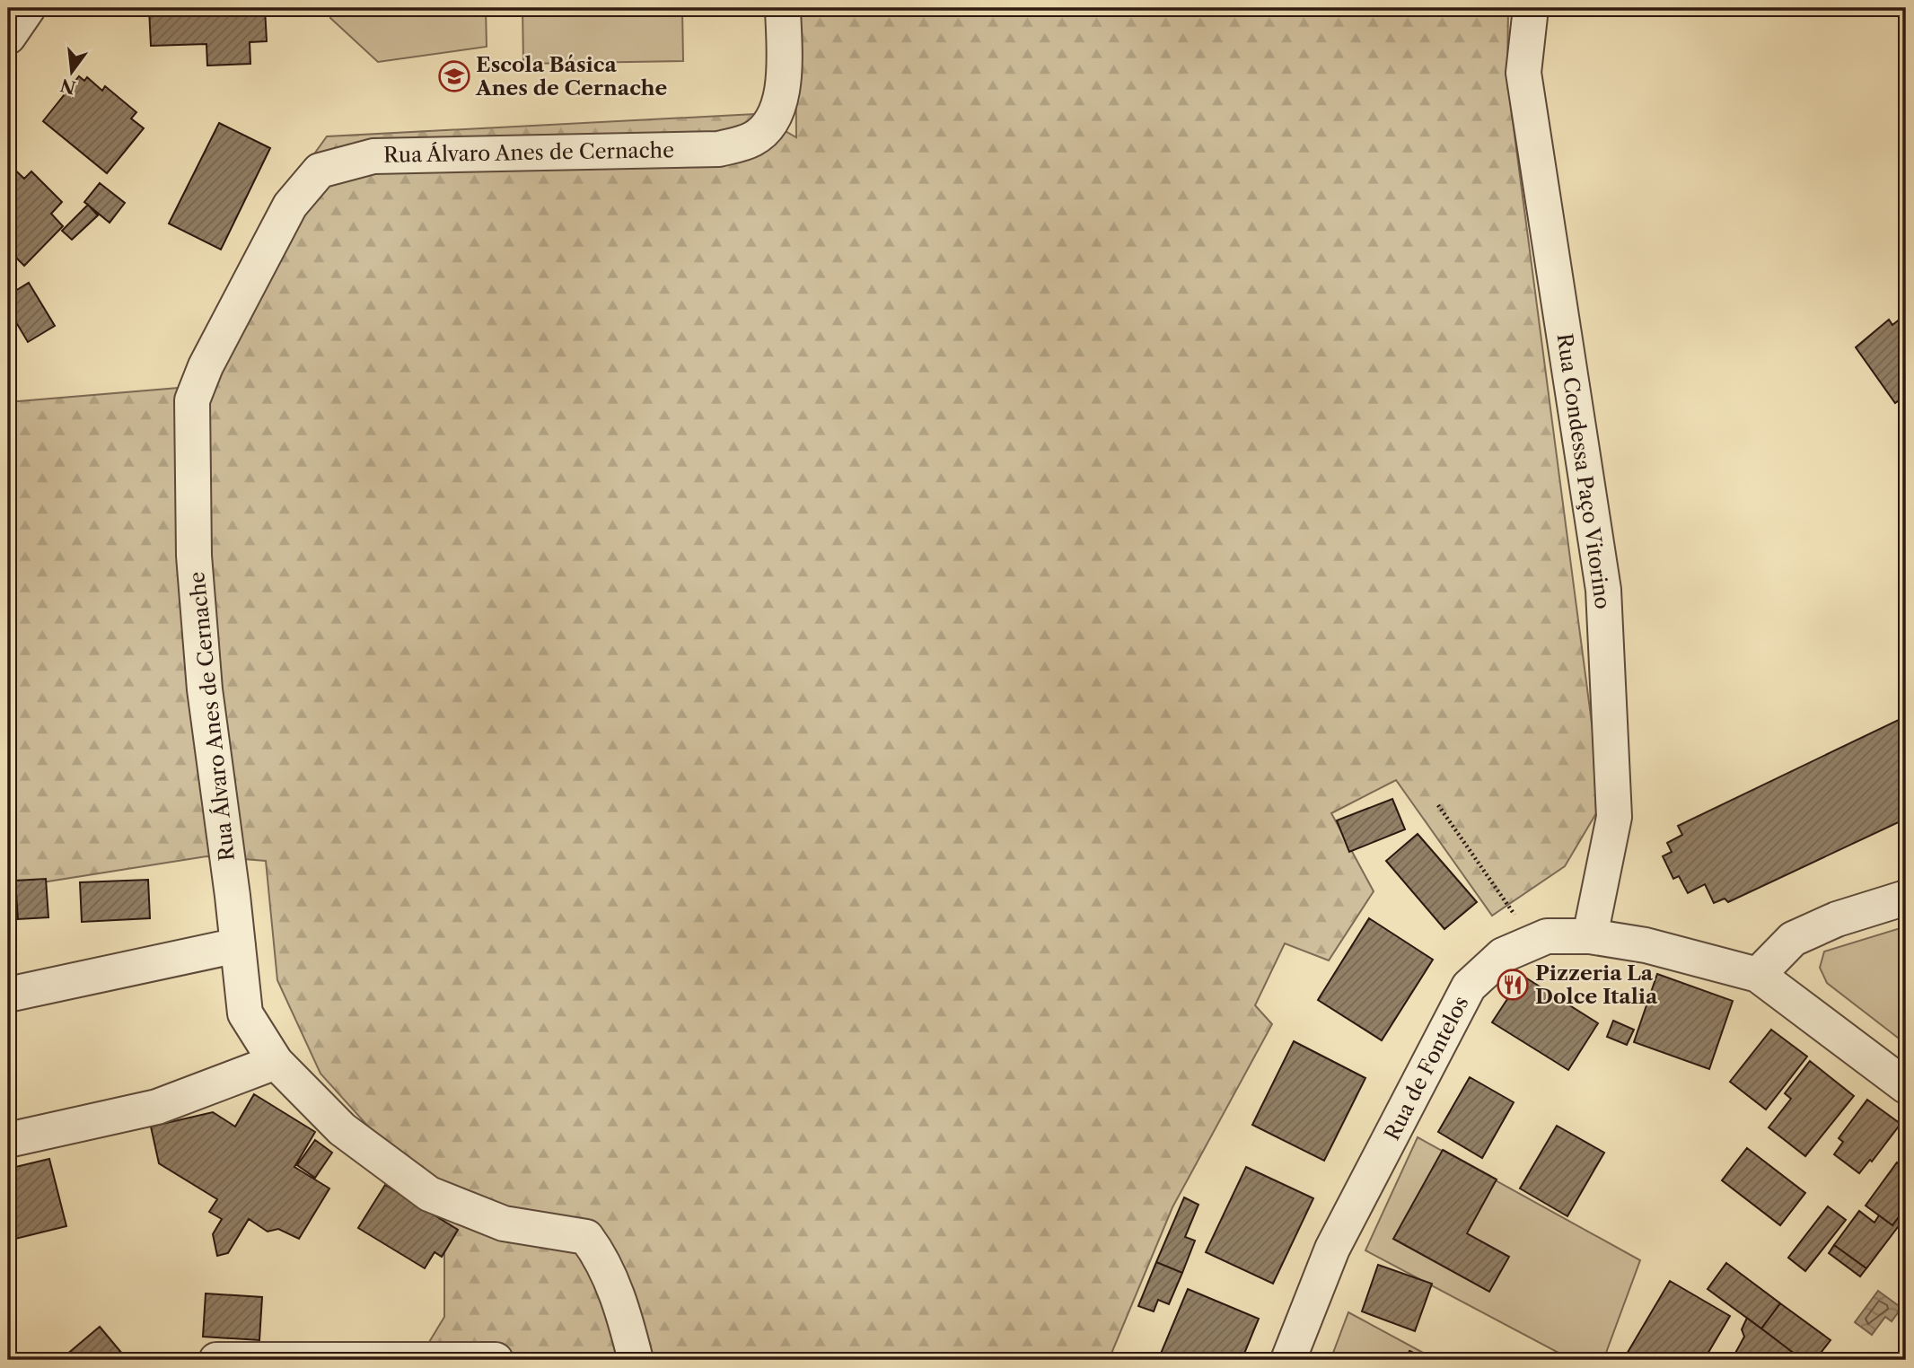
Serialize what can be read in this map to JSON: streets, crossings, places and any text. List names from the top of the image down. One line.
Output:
{"streets":{"street":["Rua Álvaro Anes de Cernache","Rua Condessa Paço Vitorino","Rua de Fontelos"]},"crossings":[["Rua Condessa Paço Vitorino","Rua de Fontelos"]],"places":{"school or university":["Escola Básica Anes de Cernache"],"restaurant":["Pizzeria La Dolce Italia"]},"north":"bottom"}
